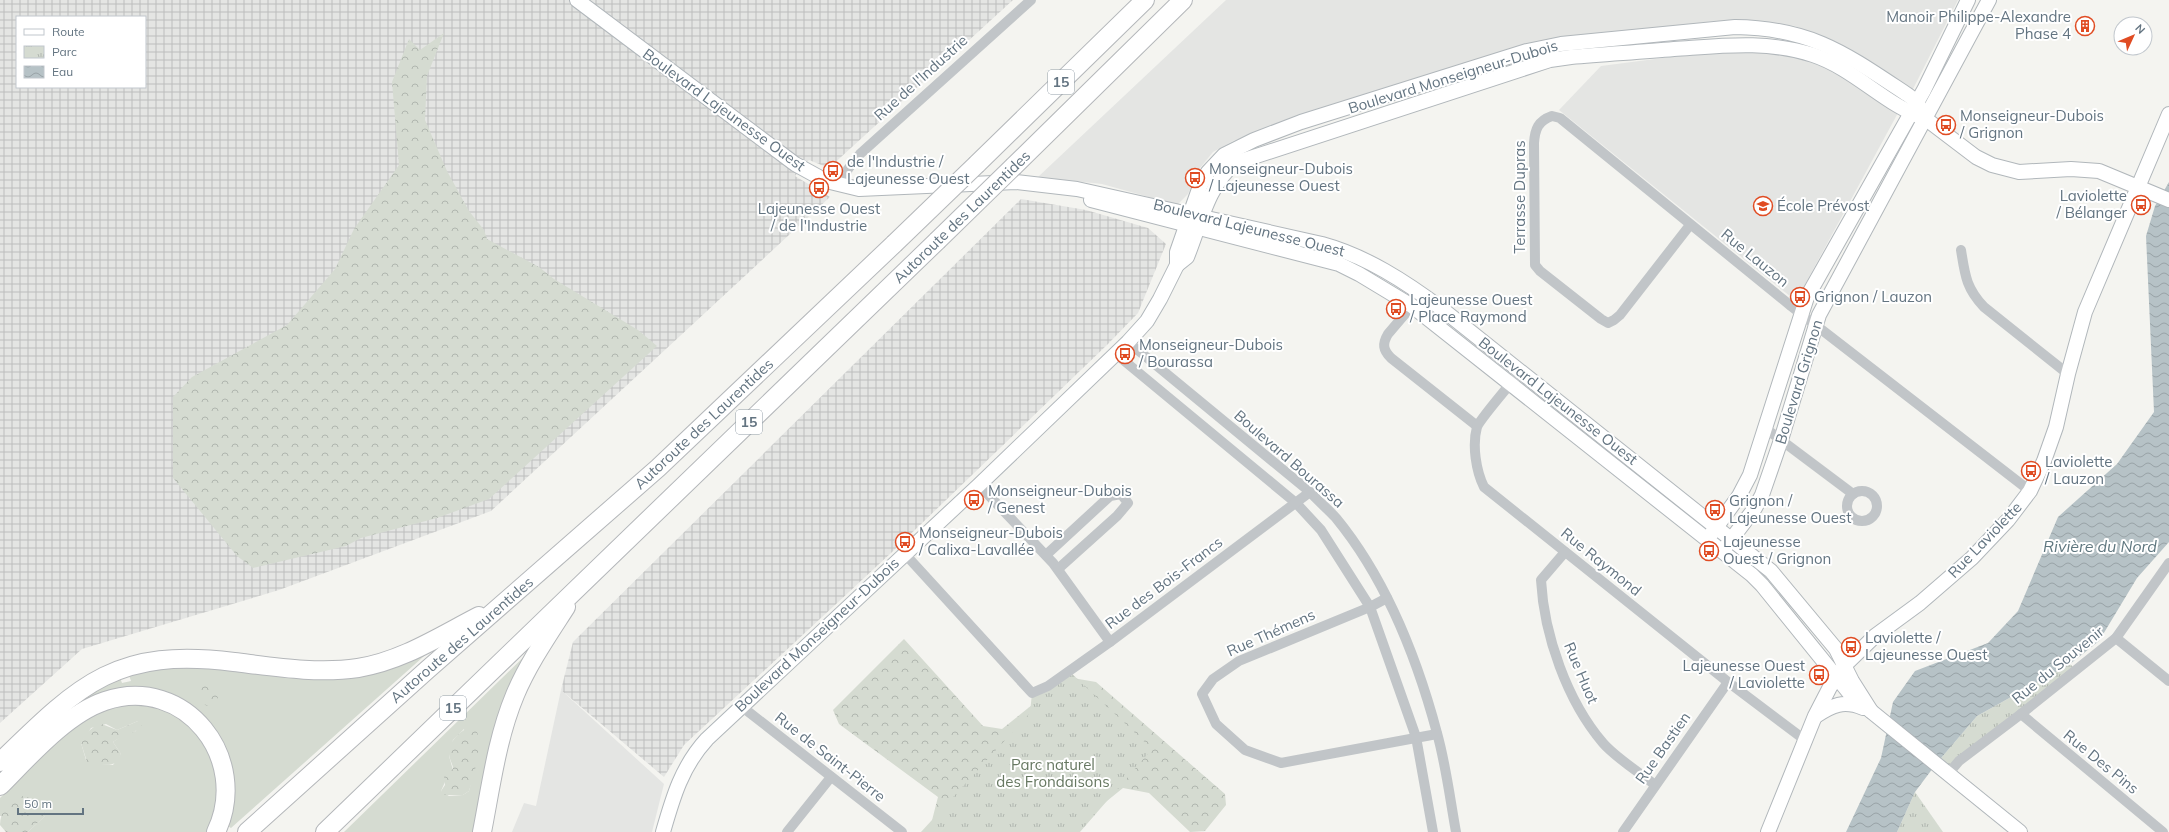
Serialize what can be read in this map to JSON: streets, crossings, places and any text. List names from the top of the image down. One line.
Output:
{"streets":{"highway":["15","Autoroute des Laurentides"],"street":["Boulevard Monseigneur-Dubois","Rue de l'Industrie","Boulevard Lajeunesse Ouest","Terrasse Dupras","Rue Lauzon","Boulevard Grignon","Boulevard Bourassa","Rue Laviolette","Rue Raymond","Rue des Bois-Francs","Rue Thémens","Rue du Souvenir","Rue Huot","Rue Bastien","Rue de Saint-Pierre","Rue Des Pins"]},"crossings":[["Boulevard Monseigneur-Dubois","Boulevard Lajeunesse Ouest"],["Boulevard Monseigneur-Dubois","Boulevard Grignon"],["Boulevard Monseigneur-Dubois","Boulevard Bourassa"],["Boulevard Monseigneur-Dubois","Rue Laviolette"],["Boulevard Monseigneur-Dubois","Rue des Bois-Francs"],["Boulevard Monseigneur-Dubois","Rue de Saint-Pierre"],["Rue de l'Industrie","Boulevard Lajeunesse Ouest"],["Boulevard Lajeunesse Ouest","Boulevard Grignon"],["Boulevard Lajeunesse Ouest","Rue Laviolette"],["Boulevard Lajeunesse Ouest","Rue du Souvenir"],["Terrasse Dupras","Rue Lauzon"],["Rue Lauzon","Boulevard Grignon"],["Rue Lauzon","Rue Laviolette"],["Boulevard Bourassa","Rue des Bois-Francs"],["Boulevard Bourassa","Rue Thémens"],["Rue Laviolette","Rue Raymond"],["Rue Raymond","Rue Huot"],["Rue Raymond","Rue Bastien"],["Rue du Souvenir","Rue Des Pins"],["Rue Huot","Rue Bastien"]],"water":["Rivière du Nord"],"parks":["Parc naturel des Frondaisons"],"places":{"building":["Manoir Philippe-Alexandre Phase 4"],"bus stop":["Monseigneur-Dubois / Grignon","de l'Industrie / Lajeunesse Ouest","Monseigneur-Dubois / Lajeunesse Ouest","Lajeunesse Ouest / de l'Industrie","Laviolette / Bélanger","Grignon / Lauzon","Lajeunesse Ouest / Place Raymond","Monseigneur-Dubois / Bourassa","Laviolette / Lauzon","Monseigneur-Dubois / Genest","Grignon / Lajeunesse Ouest","Monseigneur-Dubois / Calixa-Lavallée","Lajeunesse Ouest / Grignon","Laviolette / Lajeunesse Ouest","Lajeunesse Ouest / Laviolette"],"school or university":["École Prévost"]},"legend":["Route","Parc","Eau"],"scale_bar":"50 m","north":"top right"}
